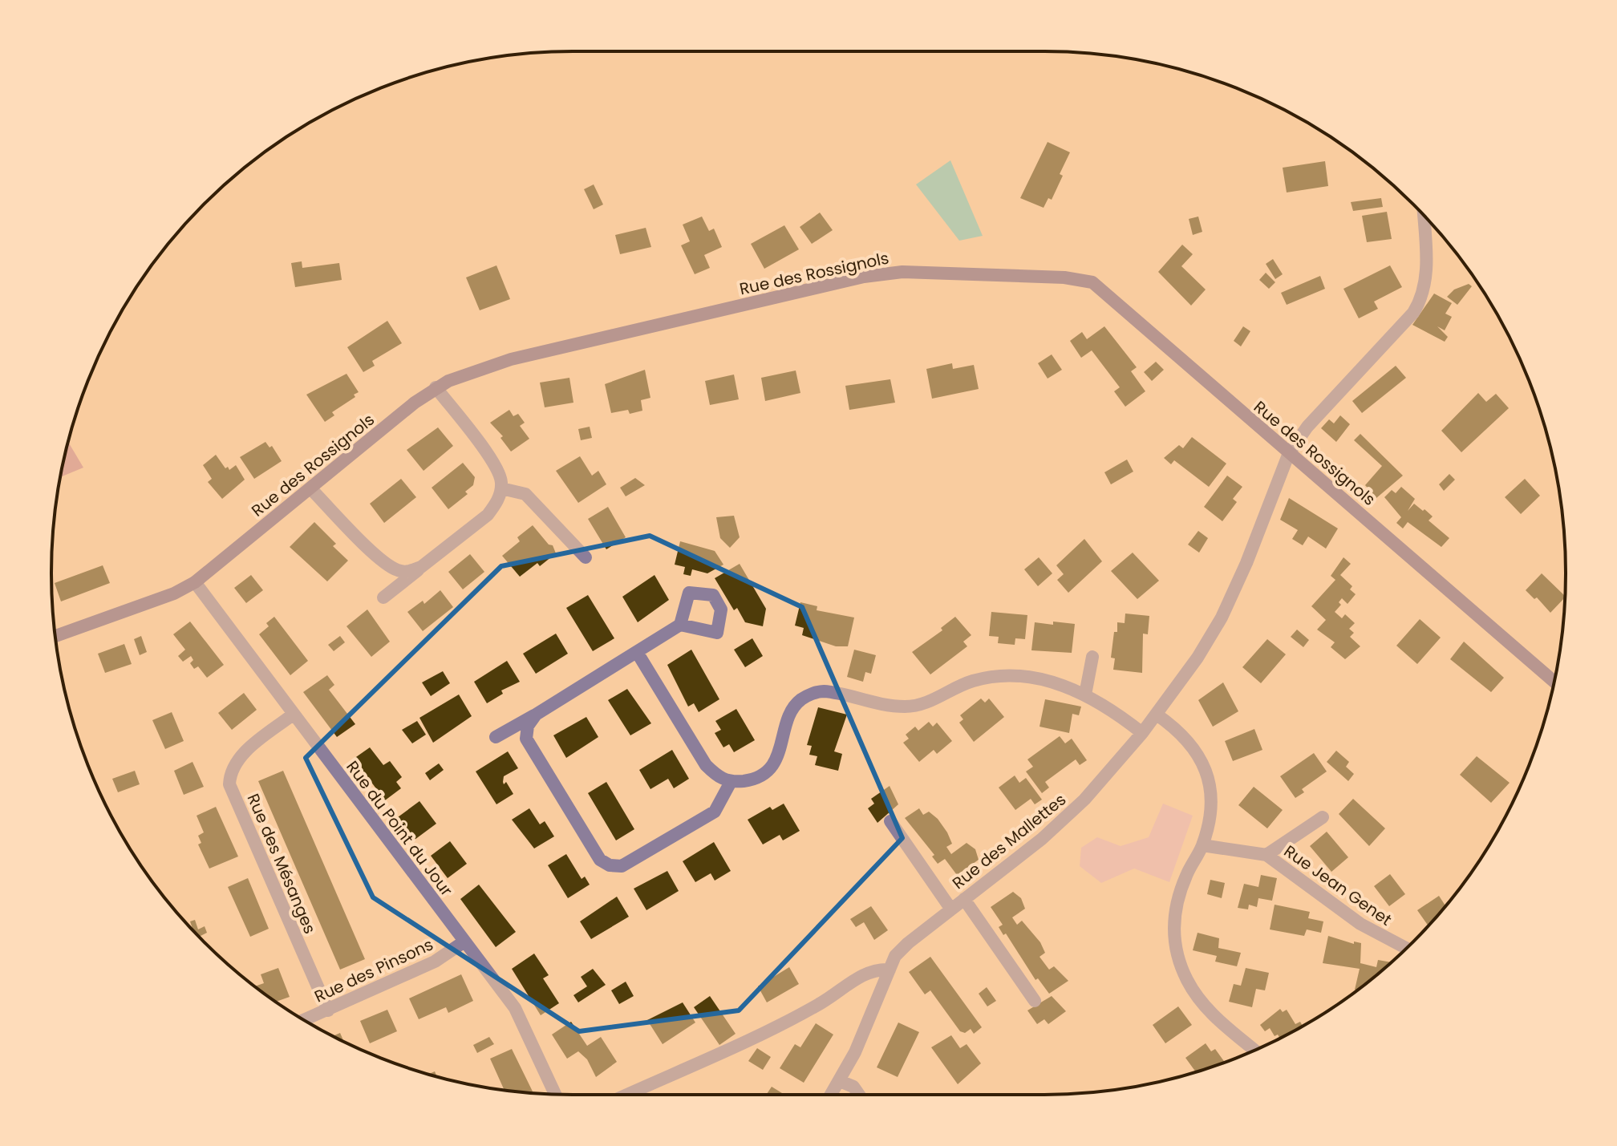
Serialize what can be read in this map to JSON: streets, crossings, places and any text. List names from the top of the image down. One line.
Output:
{"streets":{"street":["Rue des Rossignols","Rue du Point du Jour","Rue des Mallettes","Rue des Mésanges","Rue Jean Genet","Rue des Pinsons"]},"crossings":[["Rue des Rossignols","Rue du Point du Jour"],["Rue des Rossignols","Rue des Mallettes"],["Rue du Point du Jour","Rue des Mésanges"],["Rue du Point du Jour","Rue des Pinsons"],["Rue des Mésanges","Rue des Pinsons"]]}
